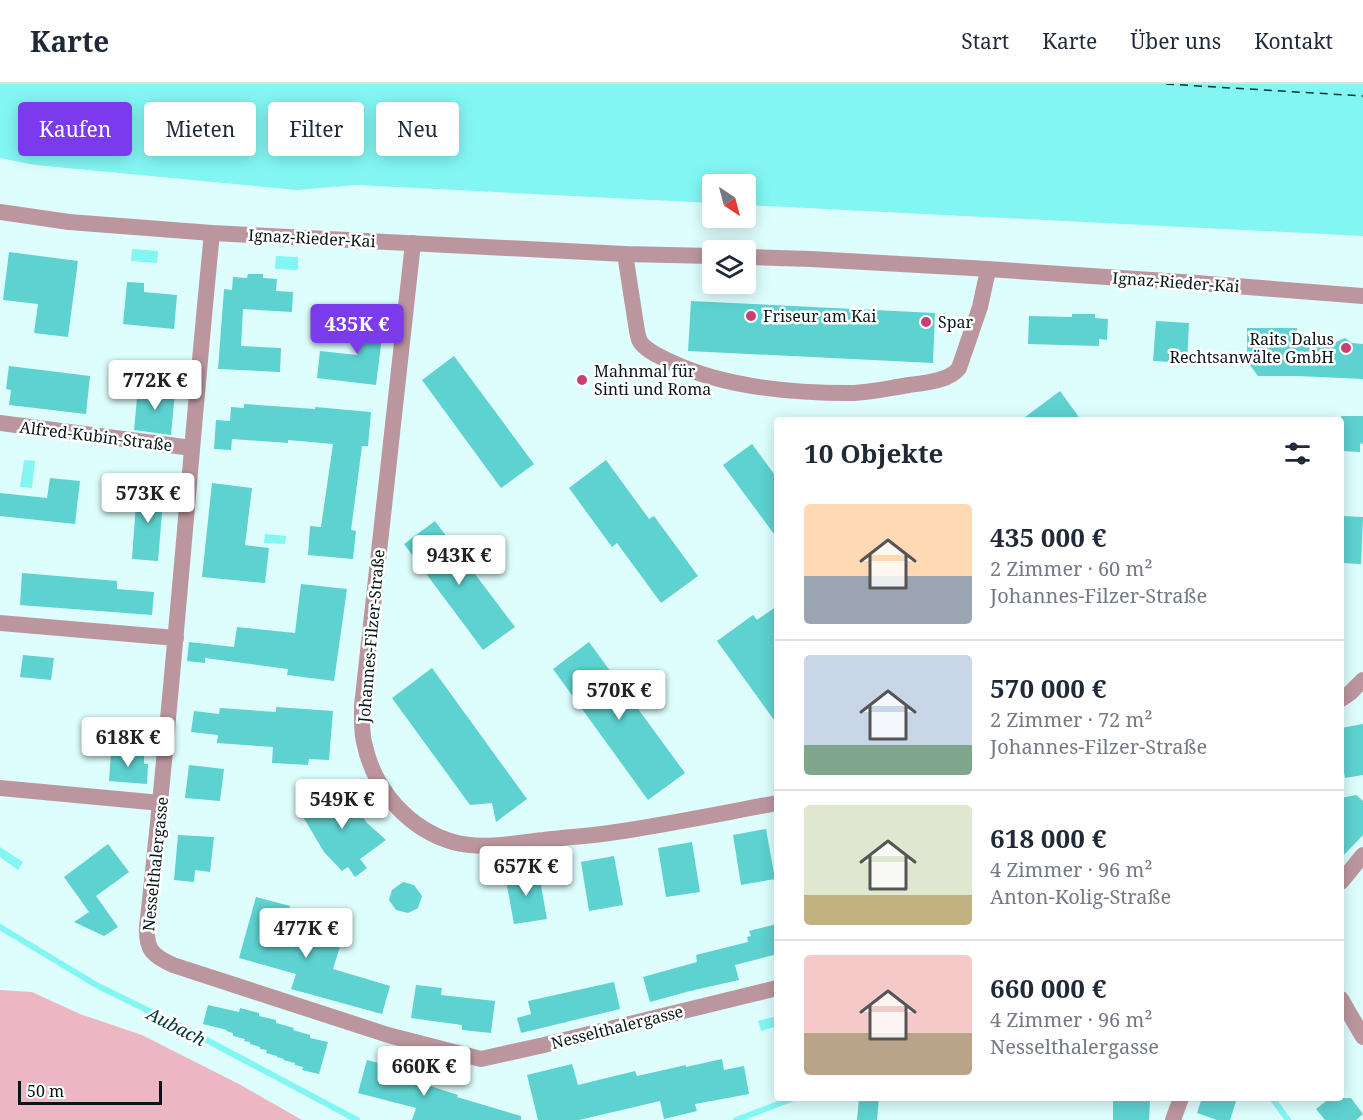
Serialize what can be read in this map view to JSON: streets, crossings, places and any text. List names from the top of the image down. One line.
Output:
{"streets":{"street":["Ignaz-Rieder-Kai","Alfred-Kubin-Straße","Johannes-Filzer-Straße","Nesselthalergasse"]},"crossings":[["Ignaz-Rieder-Kai","Johannes-Filzer-Straße"],["Ignaz-Rieder-Kai","Nesselthalergasse"],["Alfred-Kubin-Straße","Nesselthalergasse"]],"water":["Aubach"],"places":["Friseur am Kai","Spar","Raits Dalus Rechtsanwälte GmbH","Mahnmal für Sinti und Roma"],"scale_bar":"50 m","north":"bottom right","page":{"header":"Karte","nav":["Start","Karte","Über uns","Kontakt"],"chip":["Kaufen","Mieten","Filter","Neu"],"price":["435K €","772K €","573K €","943K €","570K €","618K €","549K €","657K €","477K €","660K €"],"heading":"10 Objekte","list":[{"name":"435 000 €","note":"2 Zimmer · 60 m² · Johannes-Filzer-Straße"},{"name":"570 000 €","note":"2 Zimmer · 72 m² · Johannes-Filzer-Straße"},{"name":"618 000 €","note":"4 Zimmer · 96 m² · Anton-Kolig-Straße"},{"name":"660 000 €","note":"4 Zimmer · 96 m² · Nesselthalergasse"}],"scale":"50 m"}}
